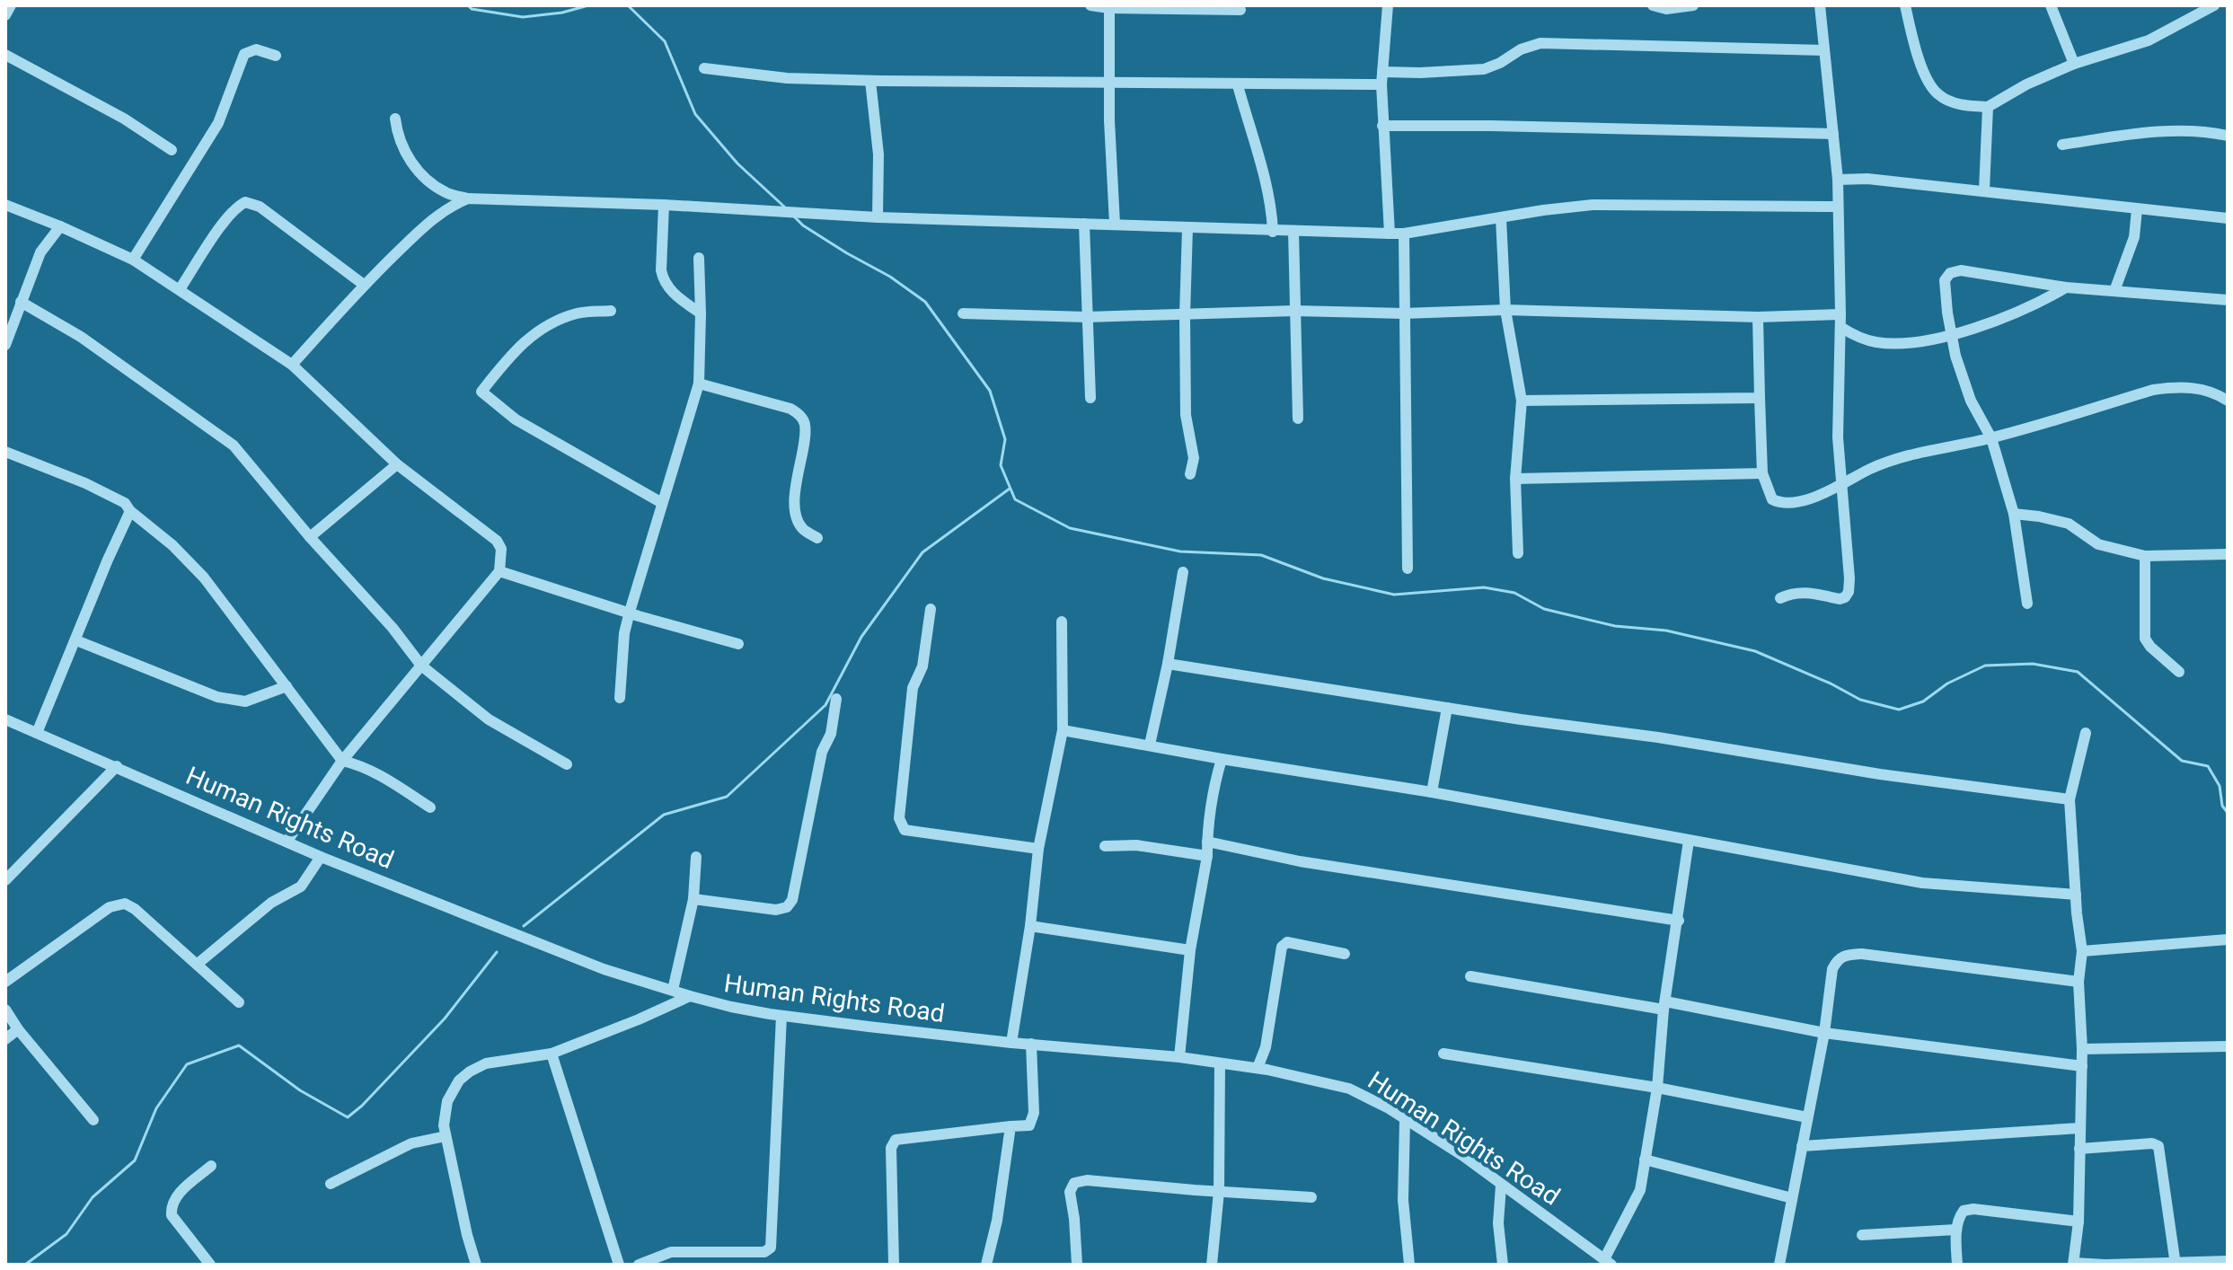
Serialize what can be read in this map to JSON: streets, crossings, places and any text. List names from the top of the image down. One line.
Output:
{"streets":{"street":["Human Rights Road"]}}
